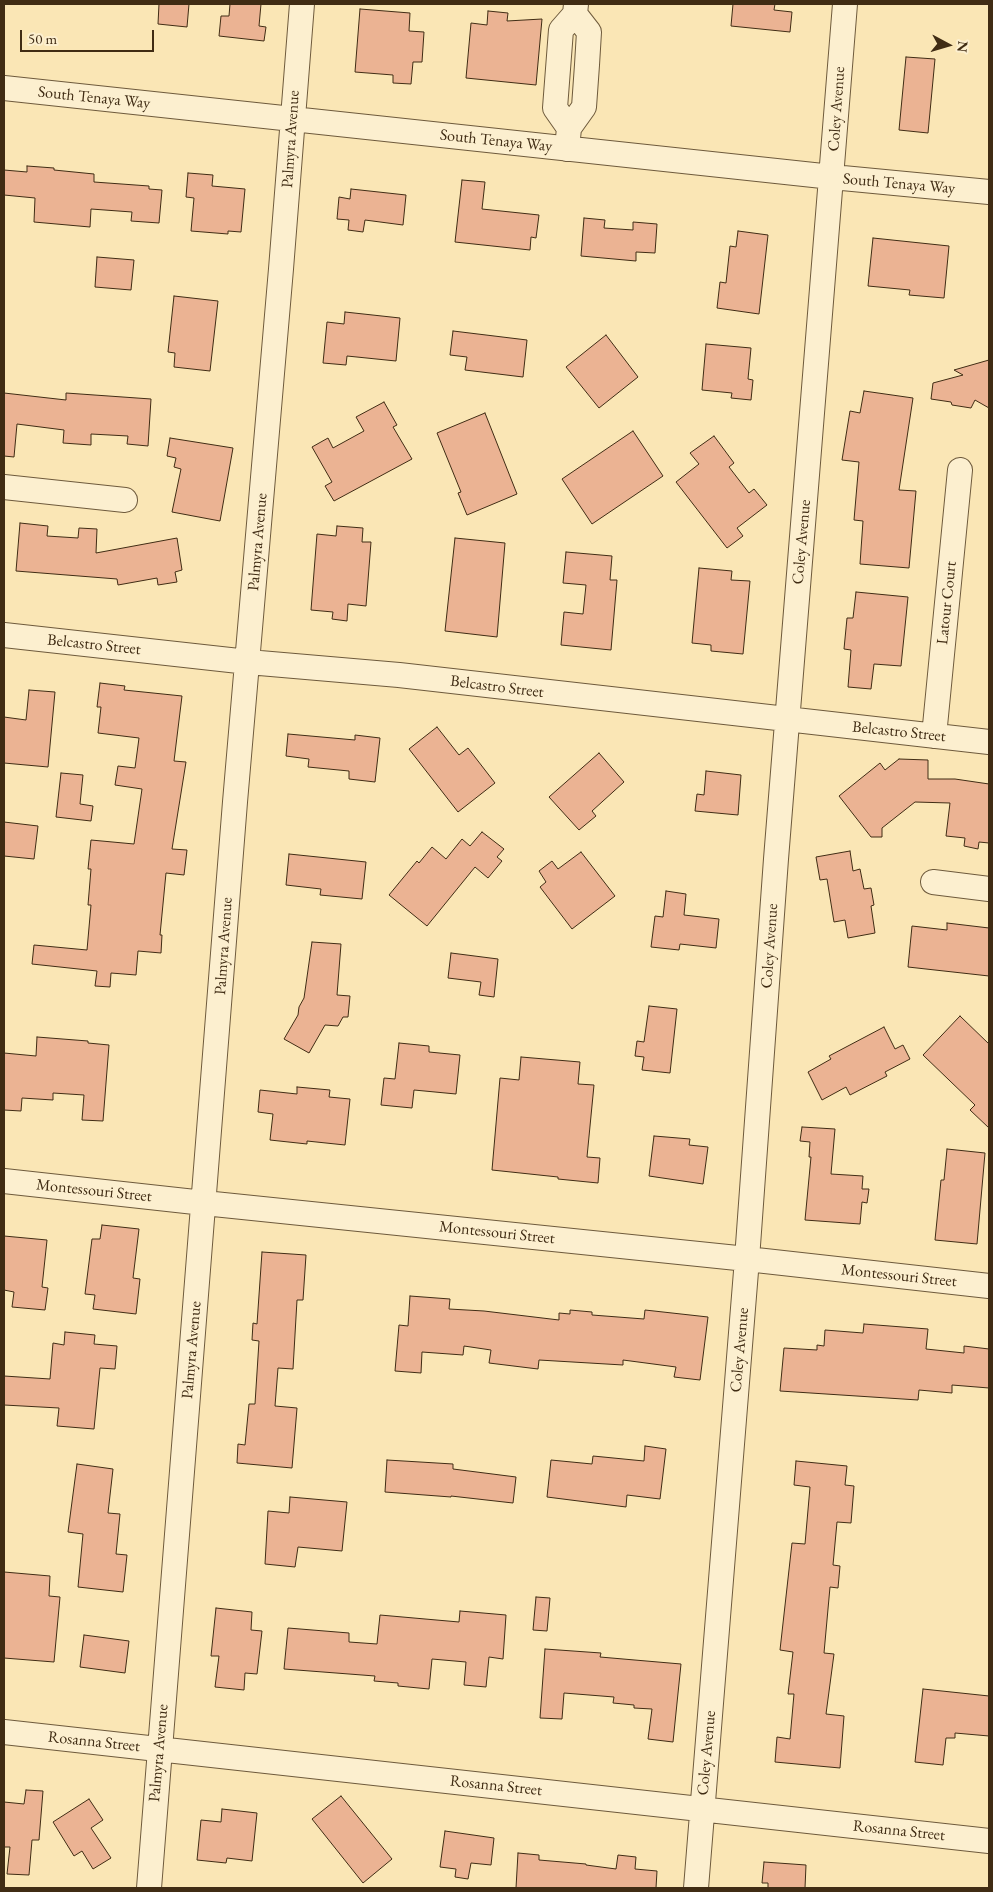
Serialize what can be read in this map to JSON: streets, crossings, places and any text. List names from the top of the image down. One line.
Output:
{"streets":{"street":["South Tenaya Way","Coley Avenue","Palmyra Avenue","Latour Court","Belcastro Street","Montessouri Street","Rosanna Street"]},"crossings":[["South Tenaya Way","Coley Avenue"],["South Tenaya Way","Palmyra Avenue"],["Coley Avenue","Belcastro Street"],["Coley Avenue","Montessouri Street"],["Coley Avenue","Rosanna Street"],["Palmyra Avenue","Belcastro Street"],["Palmyra Avenue","Montessouri Street"],["Palmyra Avenue","Rosanna Street"],["Latour Court","Belcastro Street"]],"scale_bar":"50 m","north":"right"}
